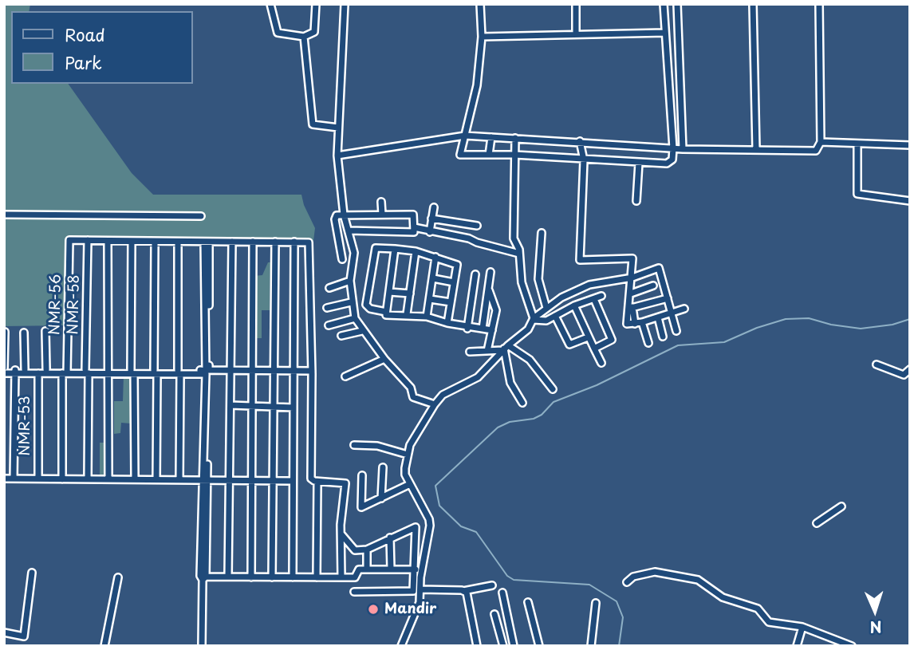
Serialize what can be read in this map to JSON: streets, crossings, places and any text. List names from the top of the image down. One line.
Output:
{"streets":{"street":["NMR-56","NMR-58","NMR-53"]},"crossings":[["NMR-56","NMR-58"]],"places":["Mandir"],"legend":["Road","Park"],"north":"bottom"}
